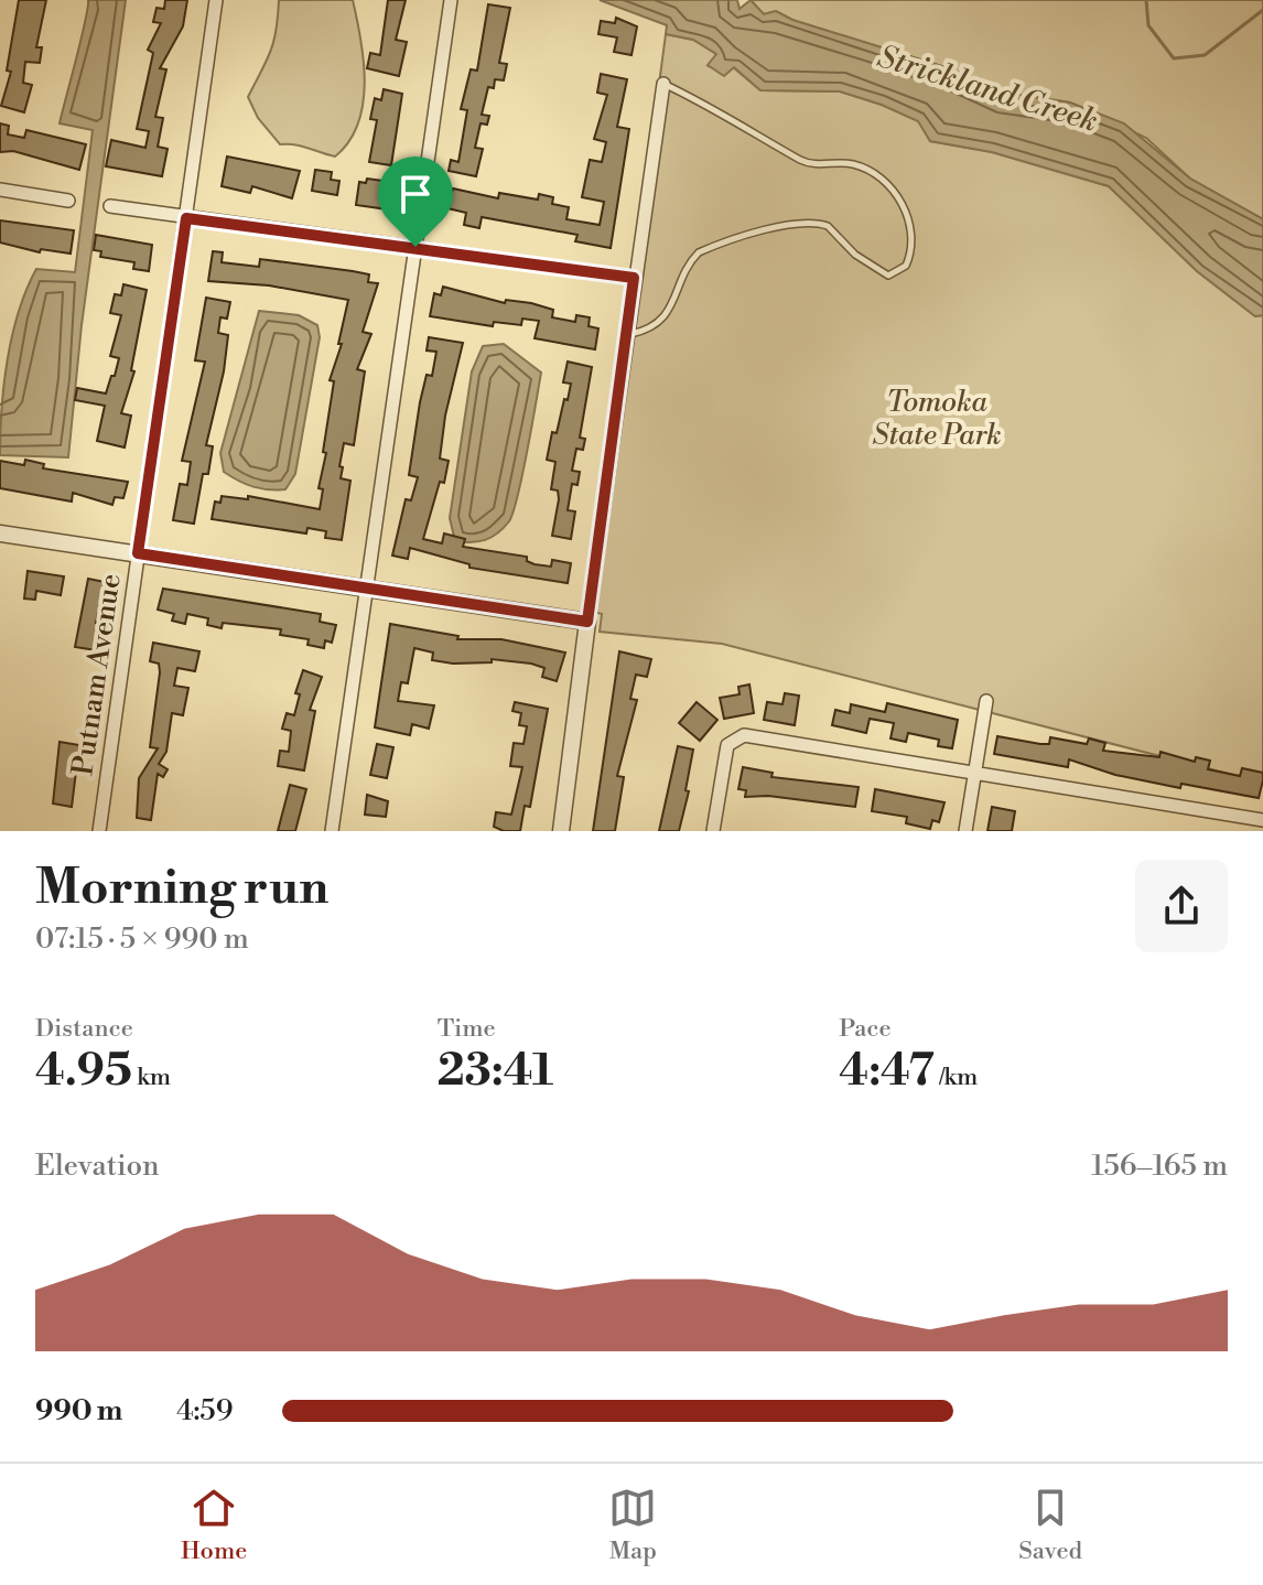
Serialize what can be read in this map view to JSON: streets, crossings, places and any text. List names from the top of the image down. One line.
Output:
{"streets":{"street":["Putnam Avenue"]},"water":["Strickland Creek"],"parks":["Tomoka State Park"],"page":{"heading":["Morning run","07:15 · 5 × 990 m"],"stats":[["Distance","4.95 km"],["Time","23:41"],["Pace","4:47 /km"]],"chart":["Elevation","156–165 m"],"list":[{"name":"990 m","note":"4:59"}],"tabs":["Home","Map","Saved"]}}
